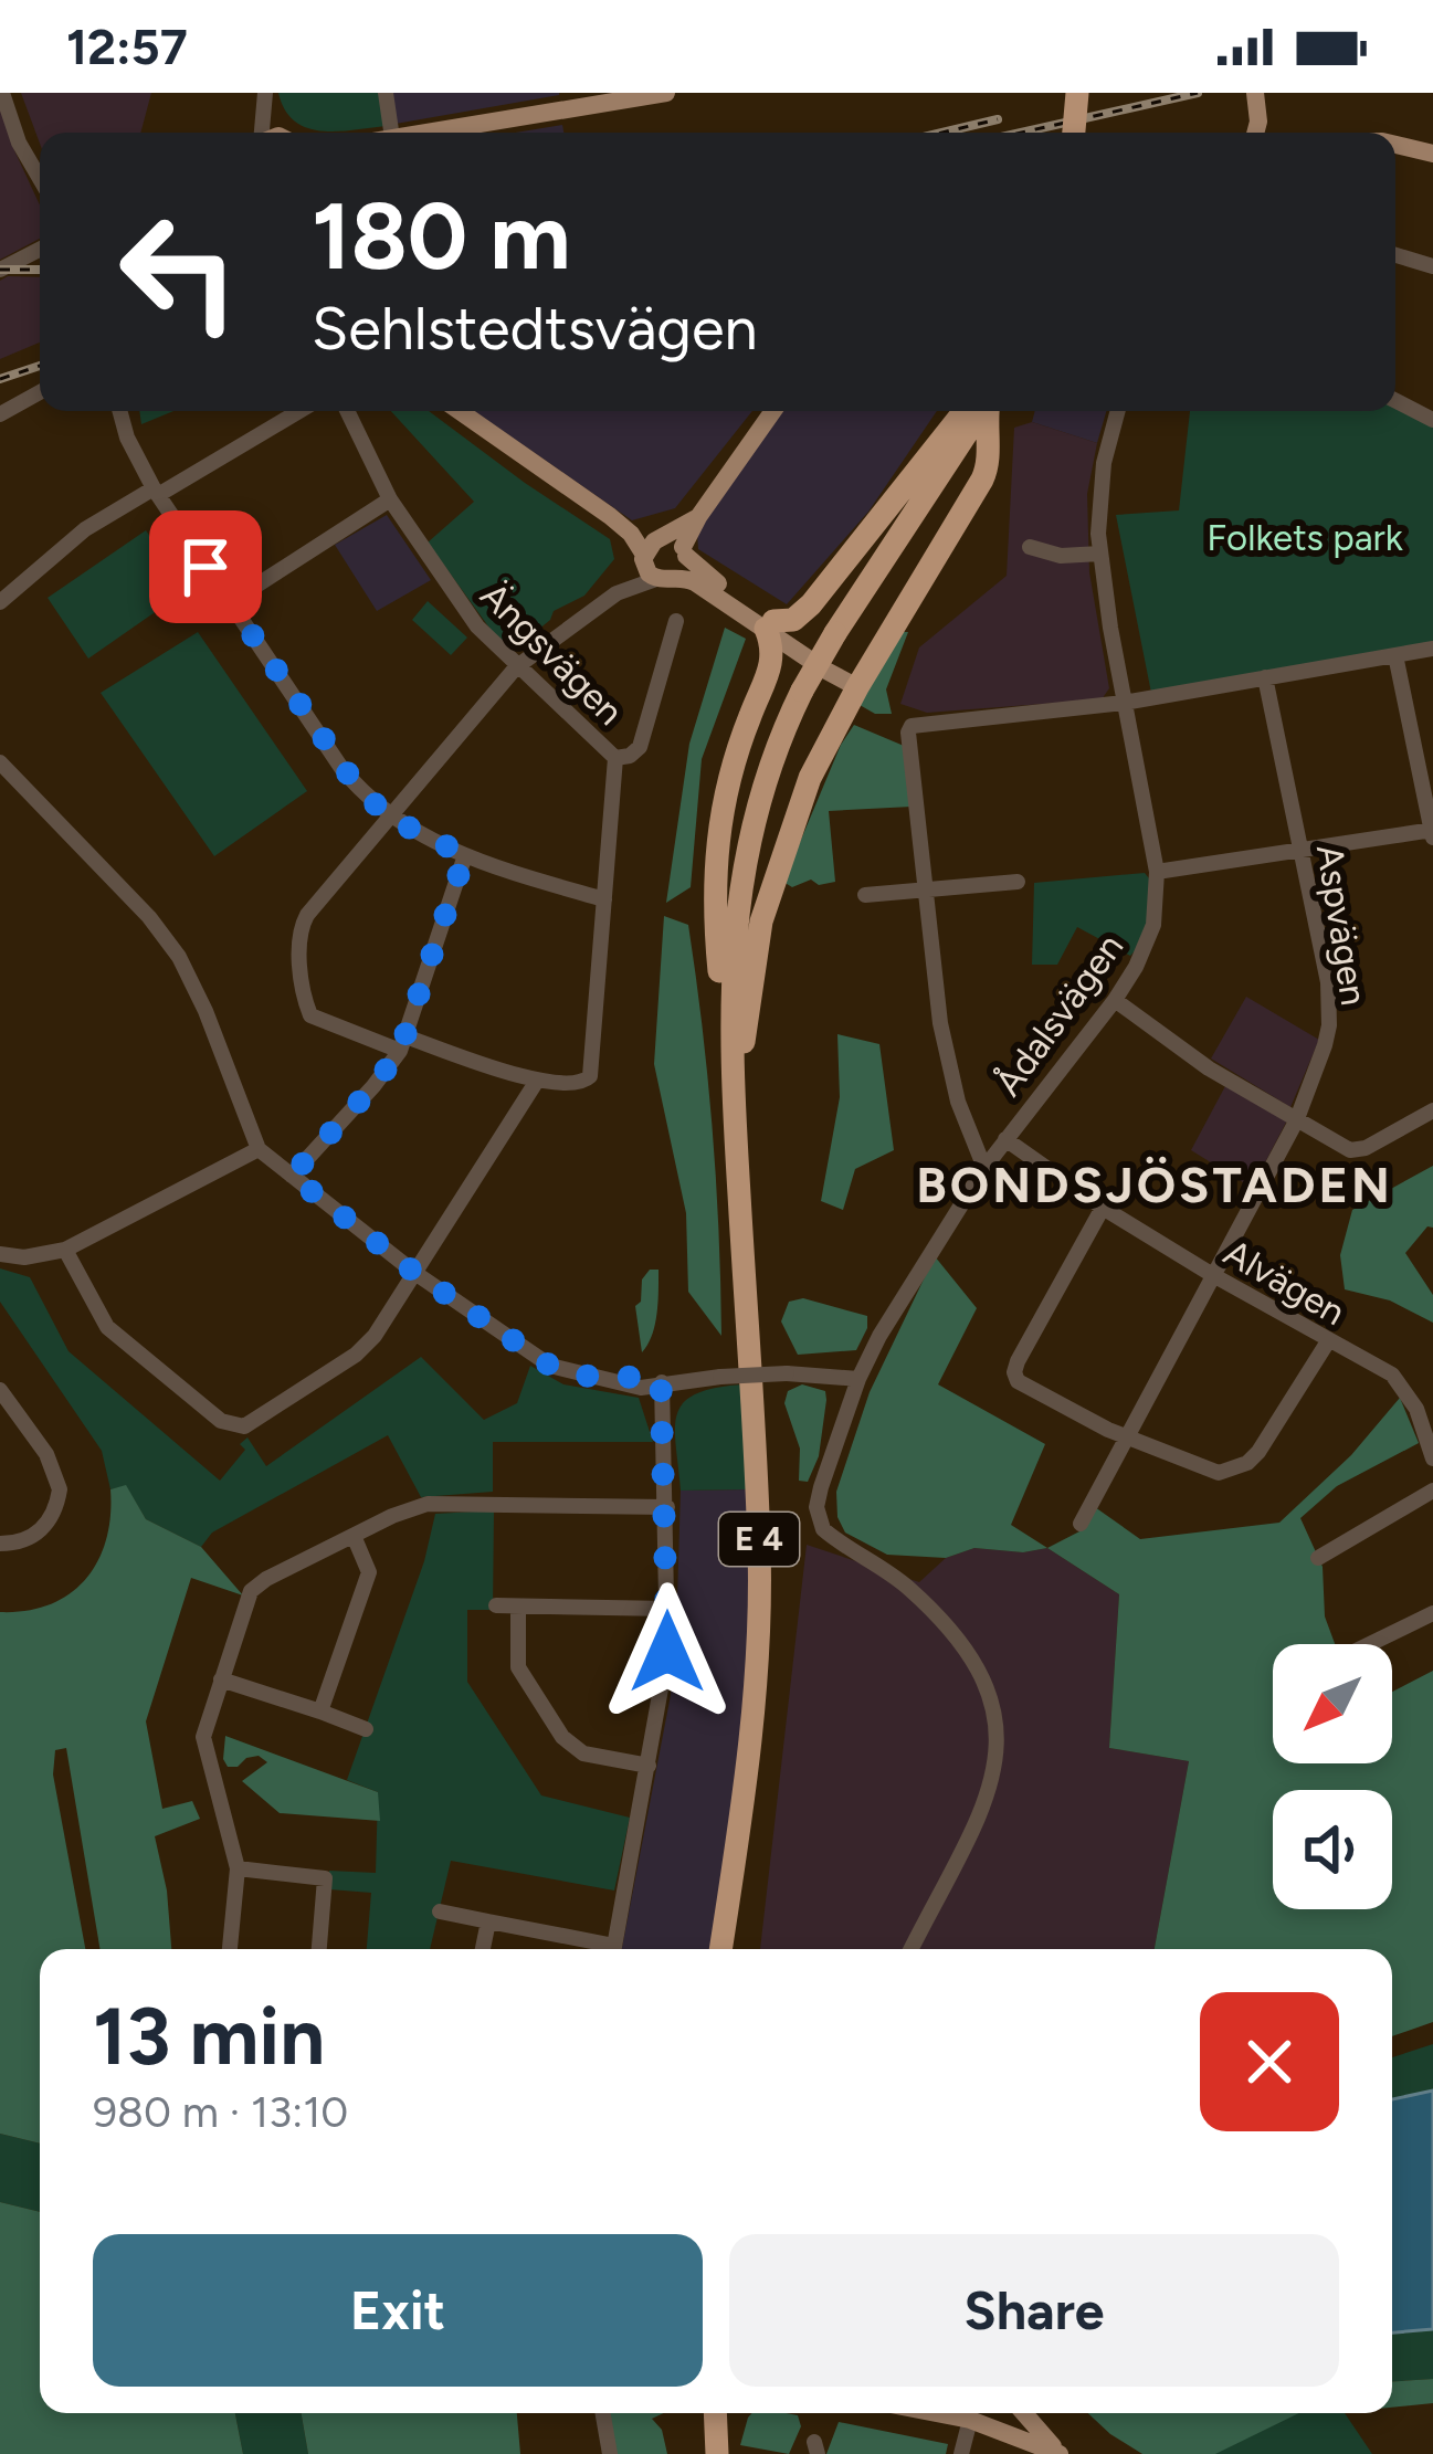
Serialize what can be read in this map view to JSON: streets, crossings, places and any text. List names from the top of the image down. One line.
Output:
{"streets":{"highway":["E 4"],"street":["Ängsvägen","Aspvägen","Ådalsvägen","Alvägen"]},"crossings":[["Aspvägen","Alvägen"],["Ådalsvägen","Alvägen"]],"districts":["BONDSJÖSTADEN"],"parks":["Folkets park"],"north":"bottom left","page":{"status":"12:57","turn":["180 m","Sehlstedtsvägen"],"heading":["13 min","980 m · 13:10"],"buttons":["Exit","Share"]}}
